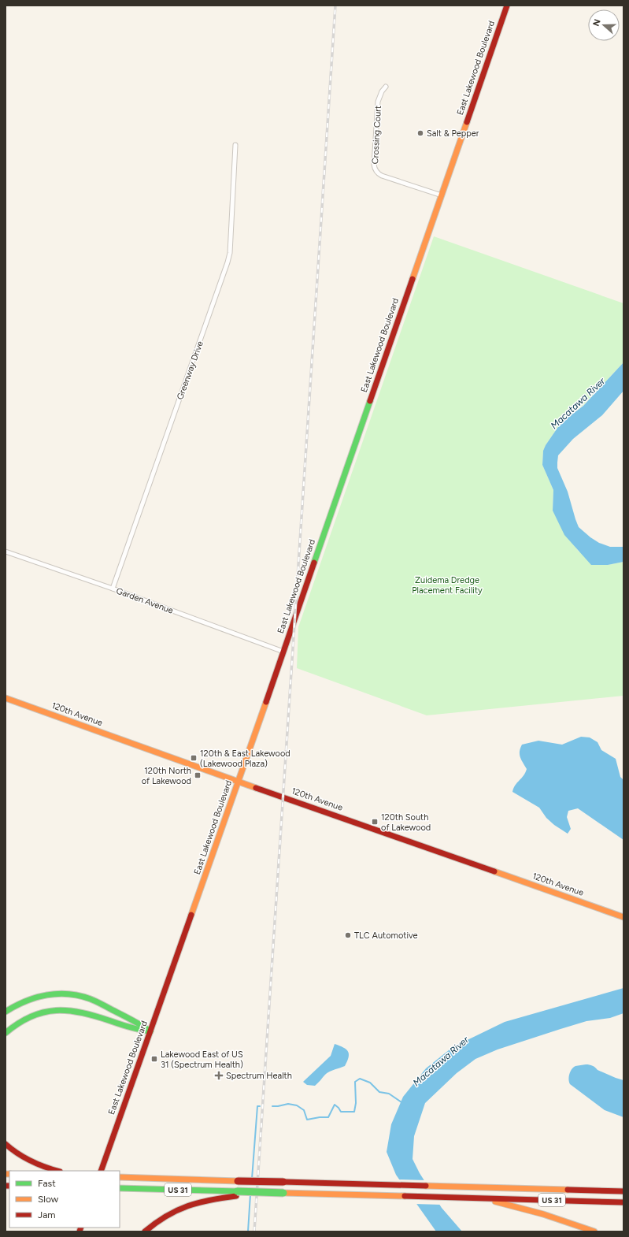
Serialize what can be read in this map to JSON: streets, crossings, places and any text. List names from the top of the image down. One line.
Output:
{"streets":{"main road":["East Lakewood Boulevard","120th Avenue","US 31"],"street":["Crossing Court","Greenway Drive","Garden Avenue"]},"crossings":[["East Lakewood Boulevard","Crossing Court"],["East Lakewood Boulevard","Garden Avenue"],["East Lakewood Boulevard","120th Avenue"],["Greenway Drive","Garden Avenue"]],"water":["Macatawa River"],"parks":["Zuidema Dredge Placement Facility"],"places":{"other":["Salt & Pepper","TLC Automotive"],"transit":["120th & East Lakewood (Lakewood Plaza)","120th North of Lakewood","120th South of Lakewood","Lakewood East of US 31 (Spectrum Health)"],"health":["Spectrum Health"]},"legend":["Fast","Slow","Jam"],"north":"left"}
